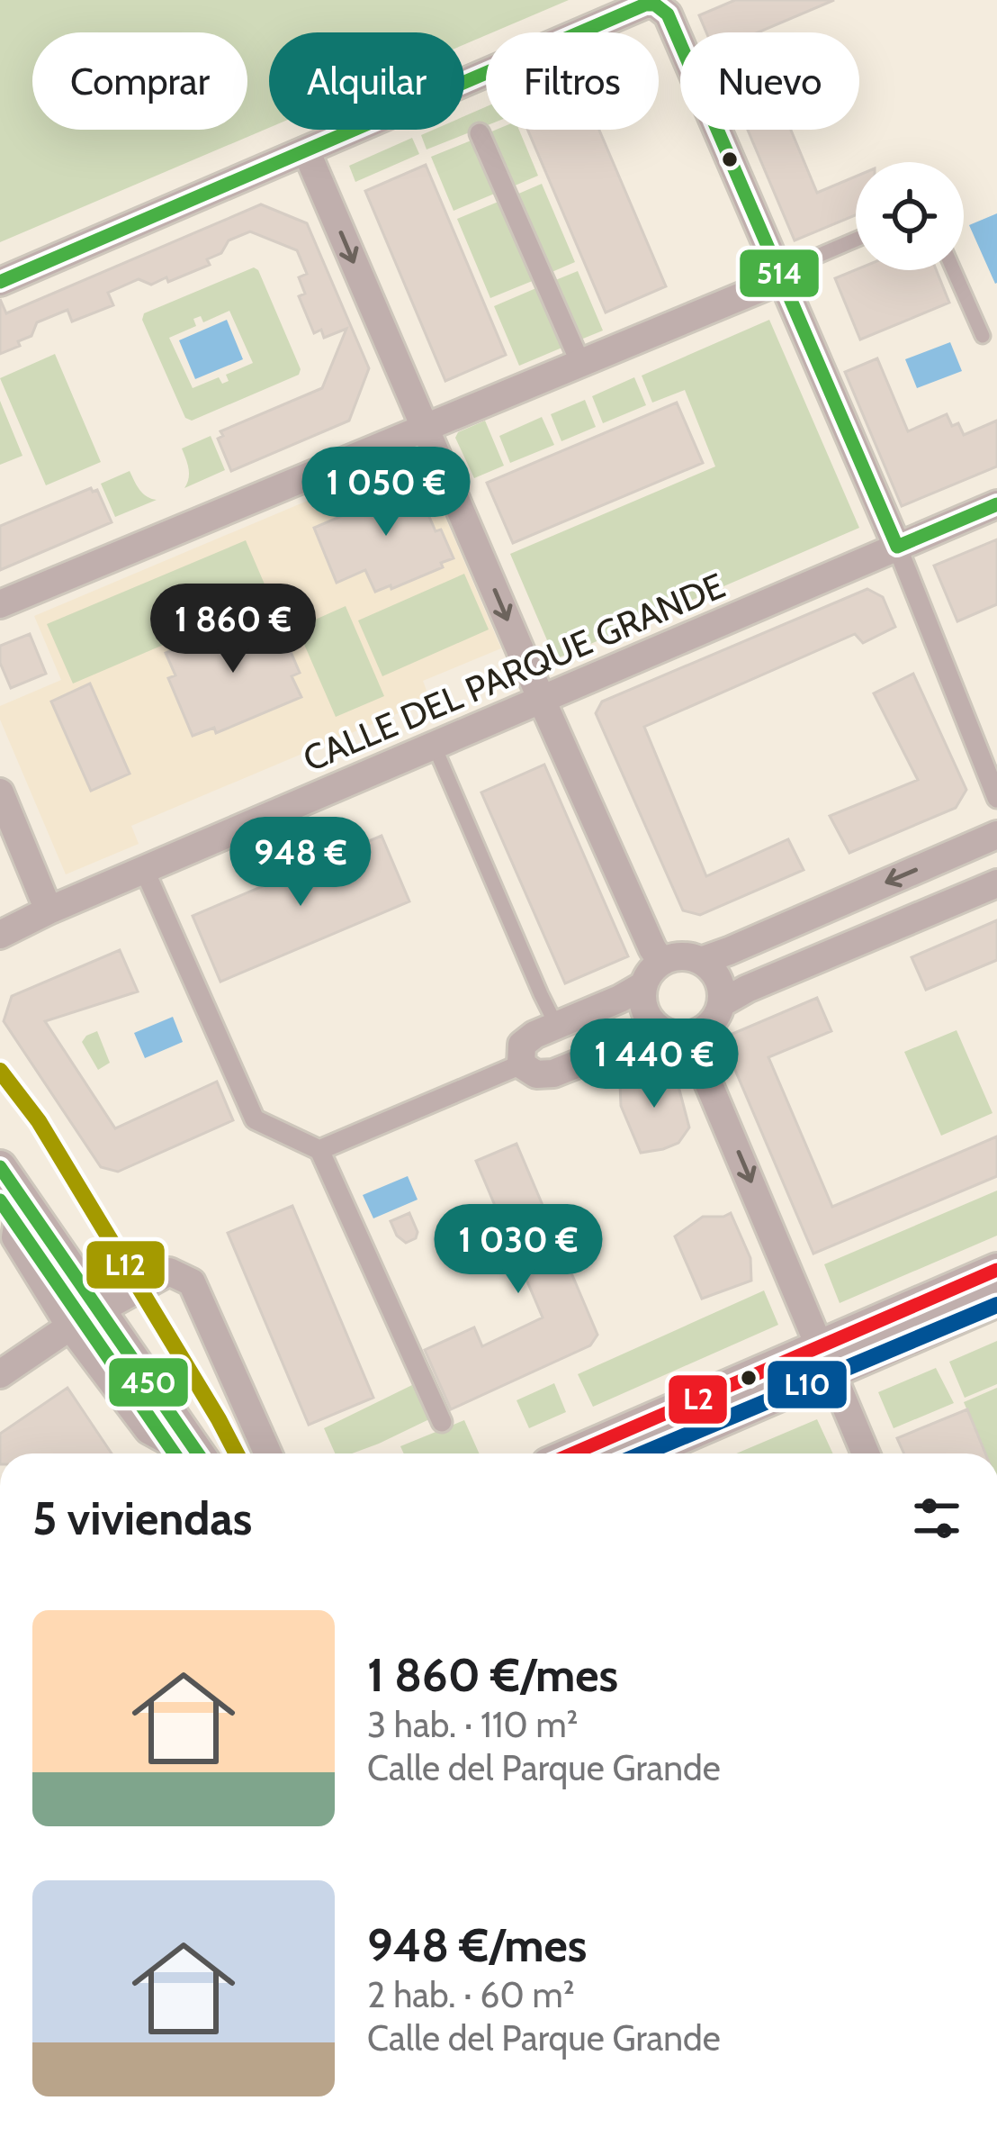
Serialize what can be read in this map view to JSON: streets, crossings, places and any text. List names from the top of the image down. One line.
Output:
{"streets":{"street":["CALLE DEL PARQUE GRANDE"]},"lines":["transit line 514","transit line L12","transit line 450","transit line L2","transit line L10"],"page":{"chip":["Comprar","Alquilar","Filtros","Nuevo"],"price":["1 050 €","1 860 €","948 €","1 440 €","1 030 €"],"heading":"5 viviendas","list":[{"name":"1 860 €/mes","note":"3 hab. · 110 m² · Calle del Parque Grande"},{"name":"948 €/mes","note":"2 hab. · 60 m² · Calle del Parque Grande"}]}}
